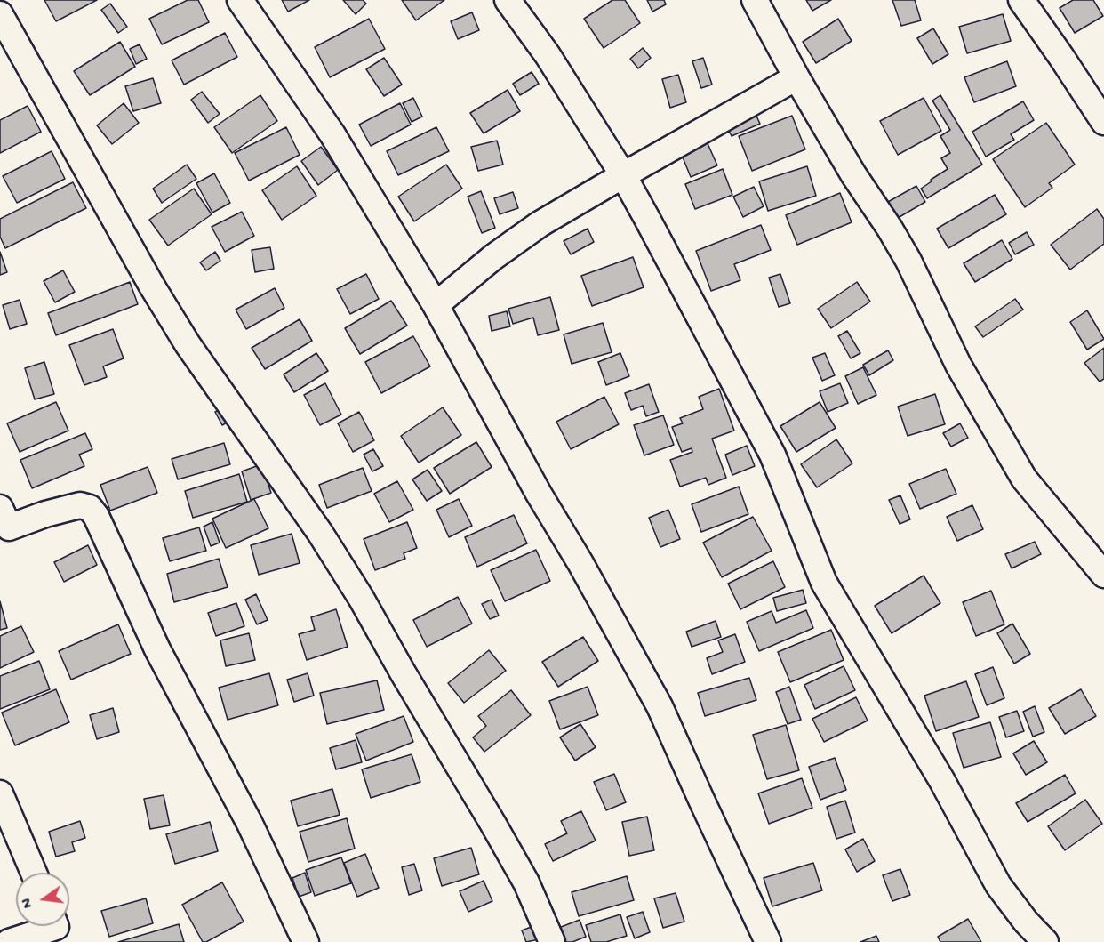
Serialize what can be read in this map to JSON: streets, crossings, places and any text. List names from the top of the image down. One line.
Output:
{"north":"left"}
